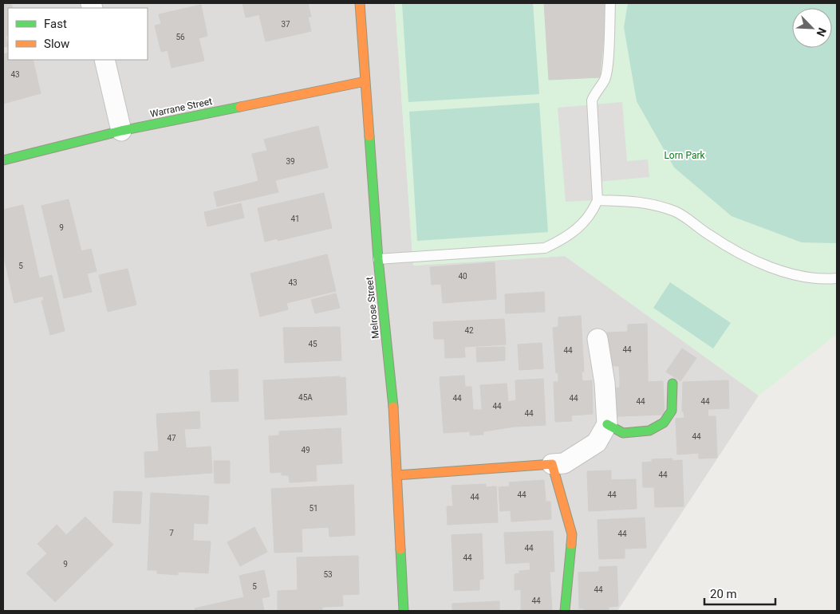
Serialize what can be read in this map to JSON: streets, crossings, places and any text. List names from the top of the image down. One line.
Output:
{"streets":{"street":["Warrane Street","Melrose Street"]},"crossings":[["Warrane Street","Melrose Street"]],"parks":["Lorn Park"],"house_numbers":["37","56","43","39","41","9","5","40","43","42","45","44","44","45A","44","44","44","44","44","44","44","47","49","44","44","44","44","51","7","44","44","44","9","53","5","44","44"],"legend":["Fast","Slow"],"scale_bar":"20 m","north":"bottom right"}
